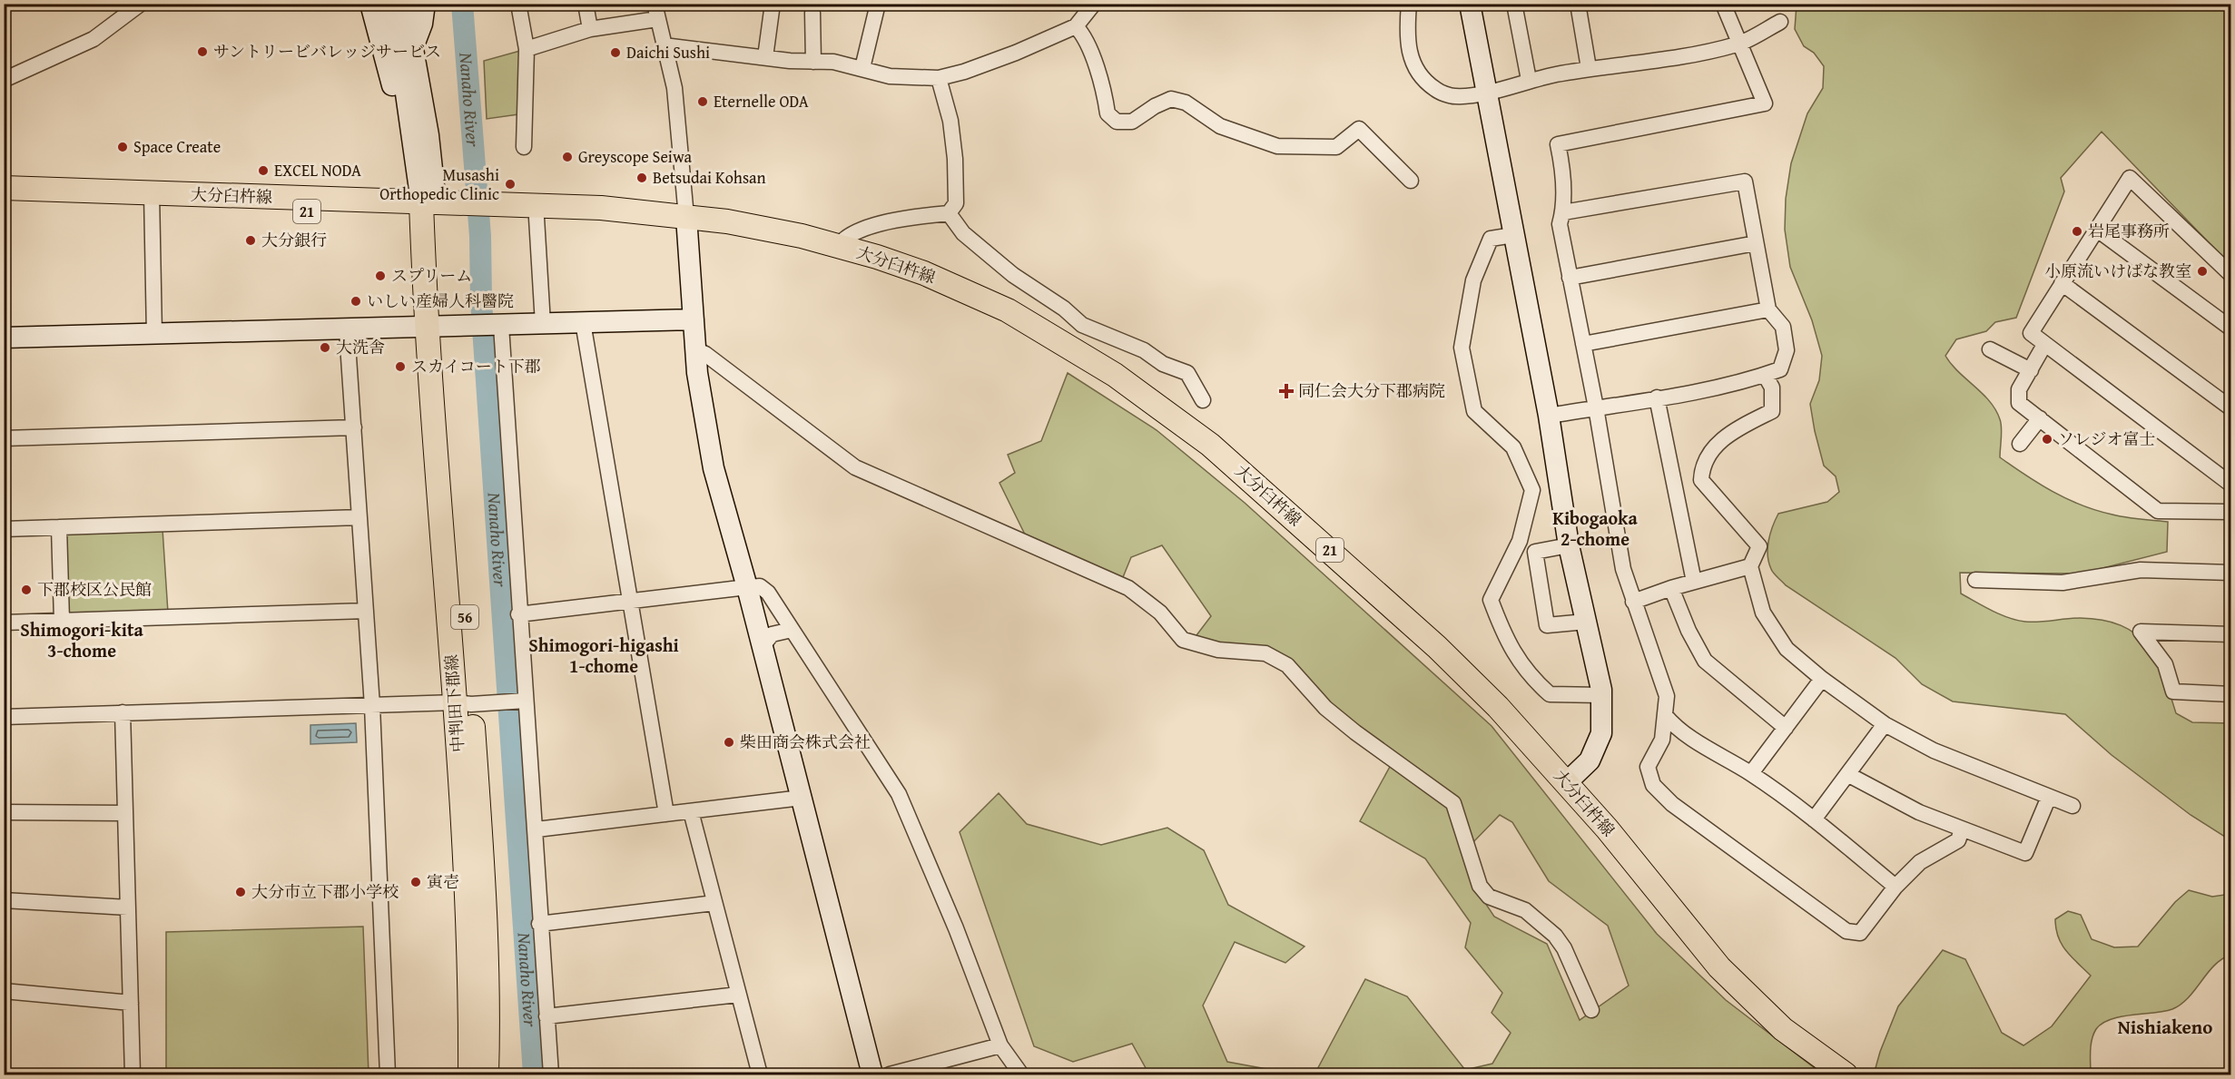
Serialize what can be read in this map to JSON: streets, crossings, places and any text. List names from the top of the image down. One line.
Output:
{"streets":{"main road":["大分臼杵線","21","56","中判田下郡線"]},"crossings":[["大分臼杵線","中判田下郡線"]],"districts":["Kibogaoka 2-chome","Shimogori-kita 3-chome","Shimogori-higashi 1-chome","Nishiakeno"],"water":["Nanaho River"],"places":{"other":["サントリービバレッジサービス","Daichi Sushi","Eternelle ODA","Space Create","Greyscope Seiwa","EXCEL NODA","Betsudai Kohsan","Musashi Orthopedic Clinic","岩尾事務所","大分銀行","小原流いけばな教室","スプリーム","いしい産婦人科醫院","大洗舎","スカイコート下郡","ソレジオ富士","下郡校区公民館","柴田商会株式会社","寅壱","大分市立下郡小学校"],"health":["同仁会大分下郡病院"]}}
